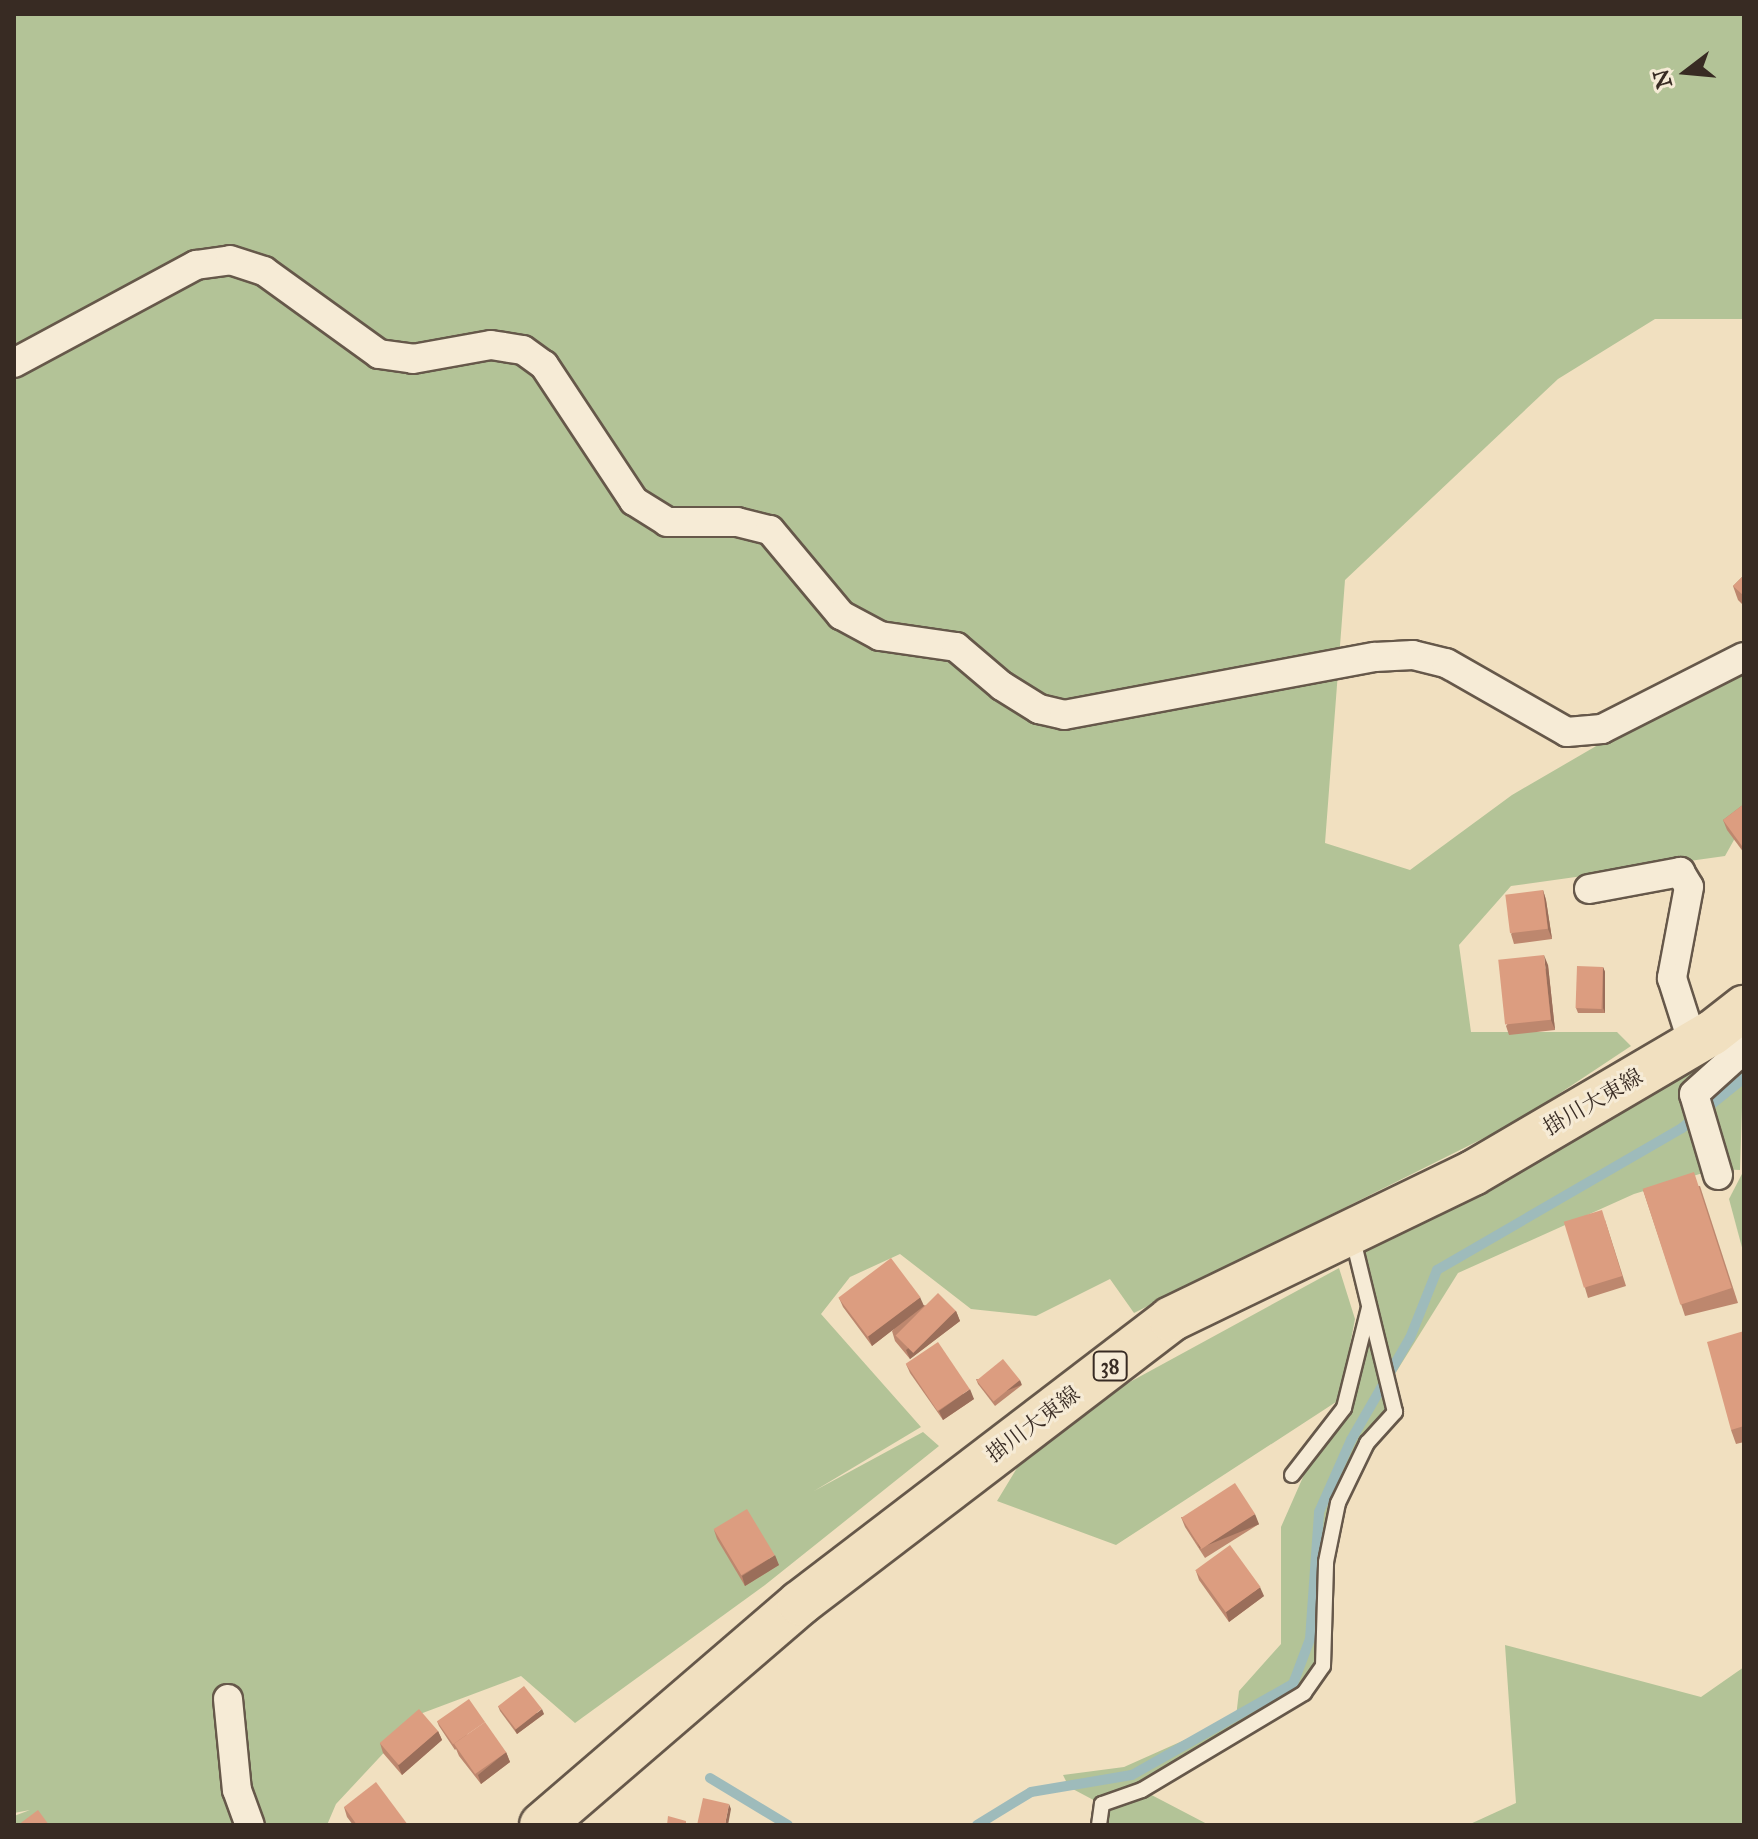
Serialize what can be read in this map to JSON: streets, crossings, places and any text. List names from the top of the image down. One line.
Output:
{"streets":{"main road":["掛川大東線","38"]},"north":"left"}
